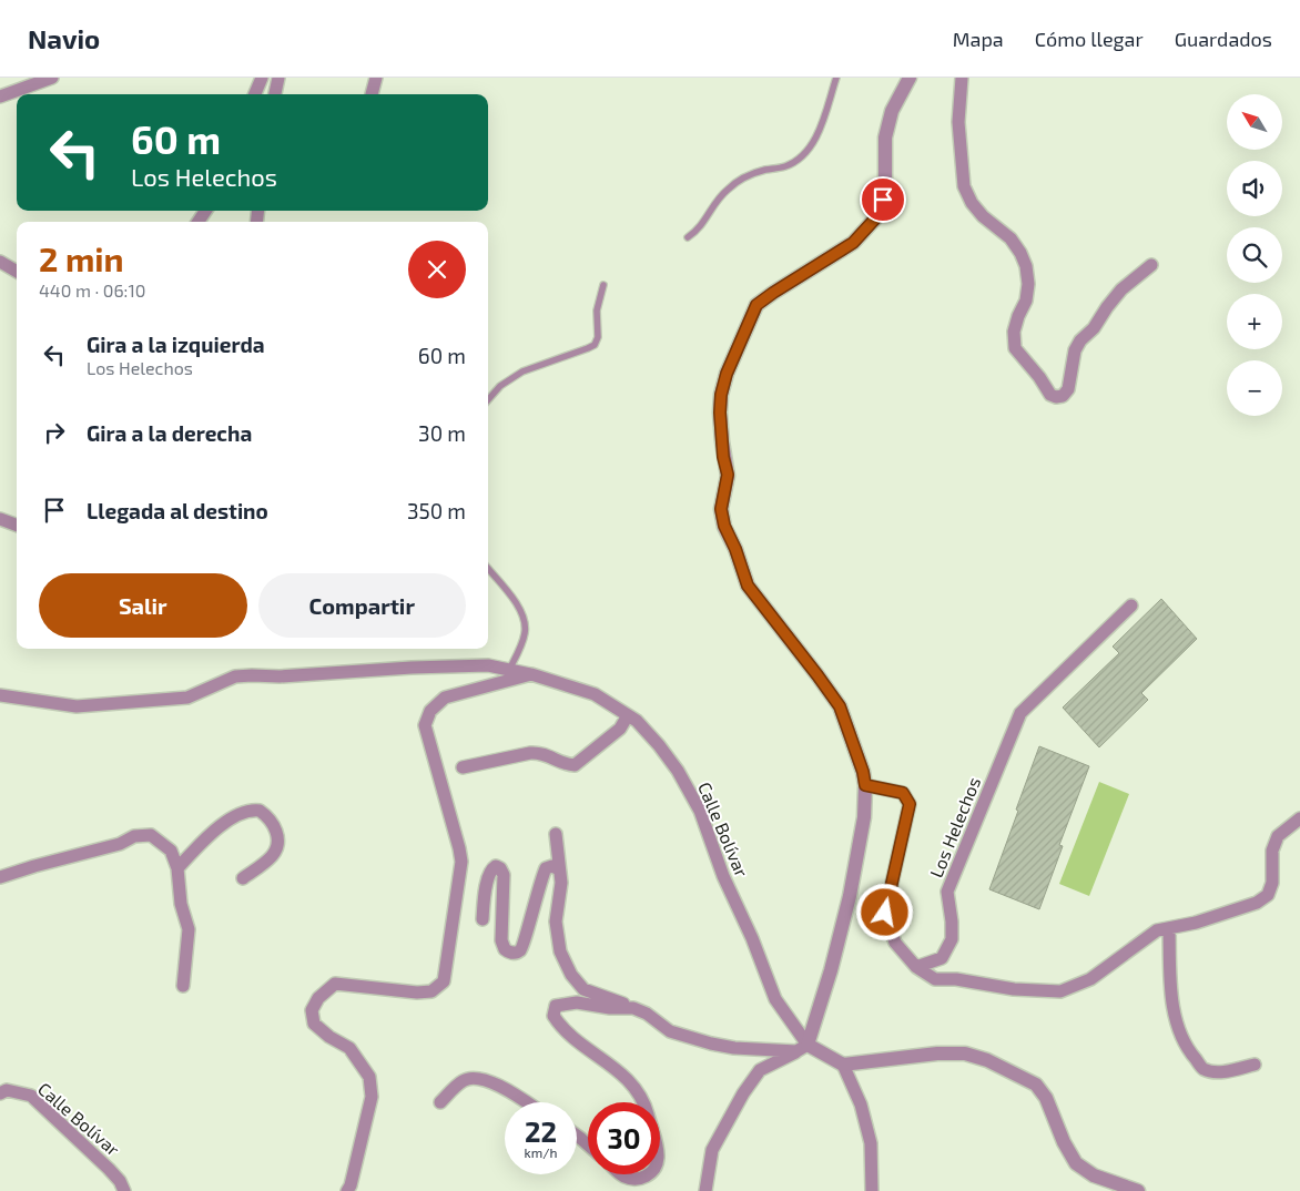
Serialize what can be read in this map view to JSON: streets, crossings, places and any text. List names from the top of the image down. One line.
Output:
{"streets":{"street":["Los Helechos","Calle Bolívar"]},"north":"top left","page":{"header":"Navio","nav":["Mapa","Cómo llegar","Guardados"],"map_buttons":["+","−"],"turn":["60 m","Los Helechos"],"heading":["2 min","440 m · 06:10"],"list":[{"name":"Gira a la izquierda","note":"Los Helechos","value":"60 m"},{"name":"Gira a la derecha","value":"30 m"},{"name":"Llegada al destino","value":"350 m"}],"buttons":["Salir","Compartir"],"speed":"22 km/h","limit":"30"}}
